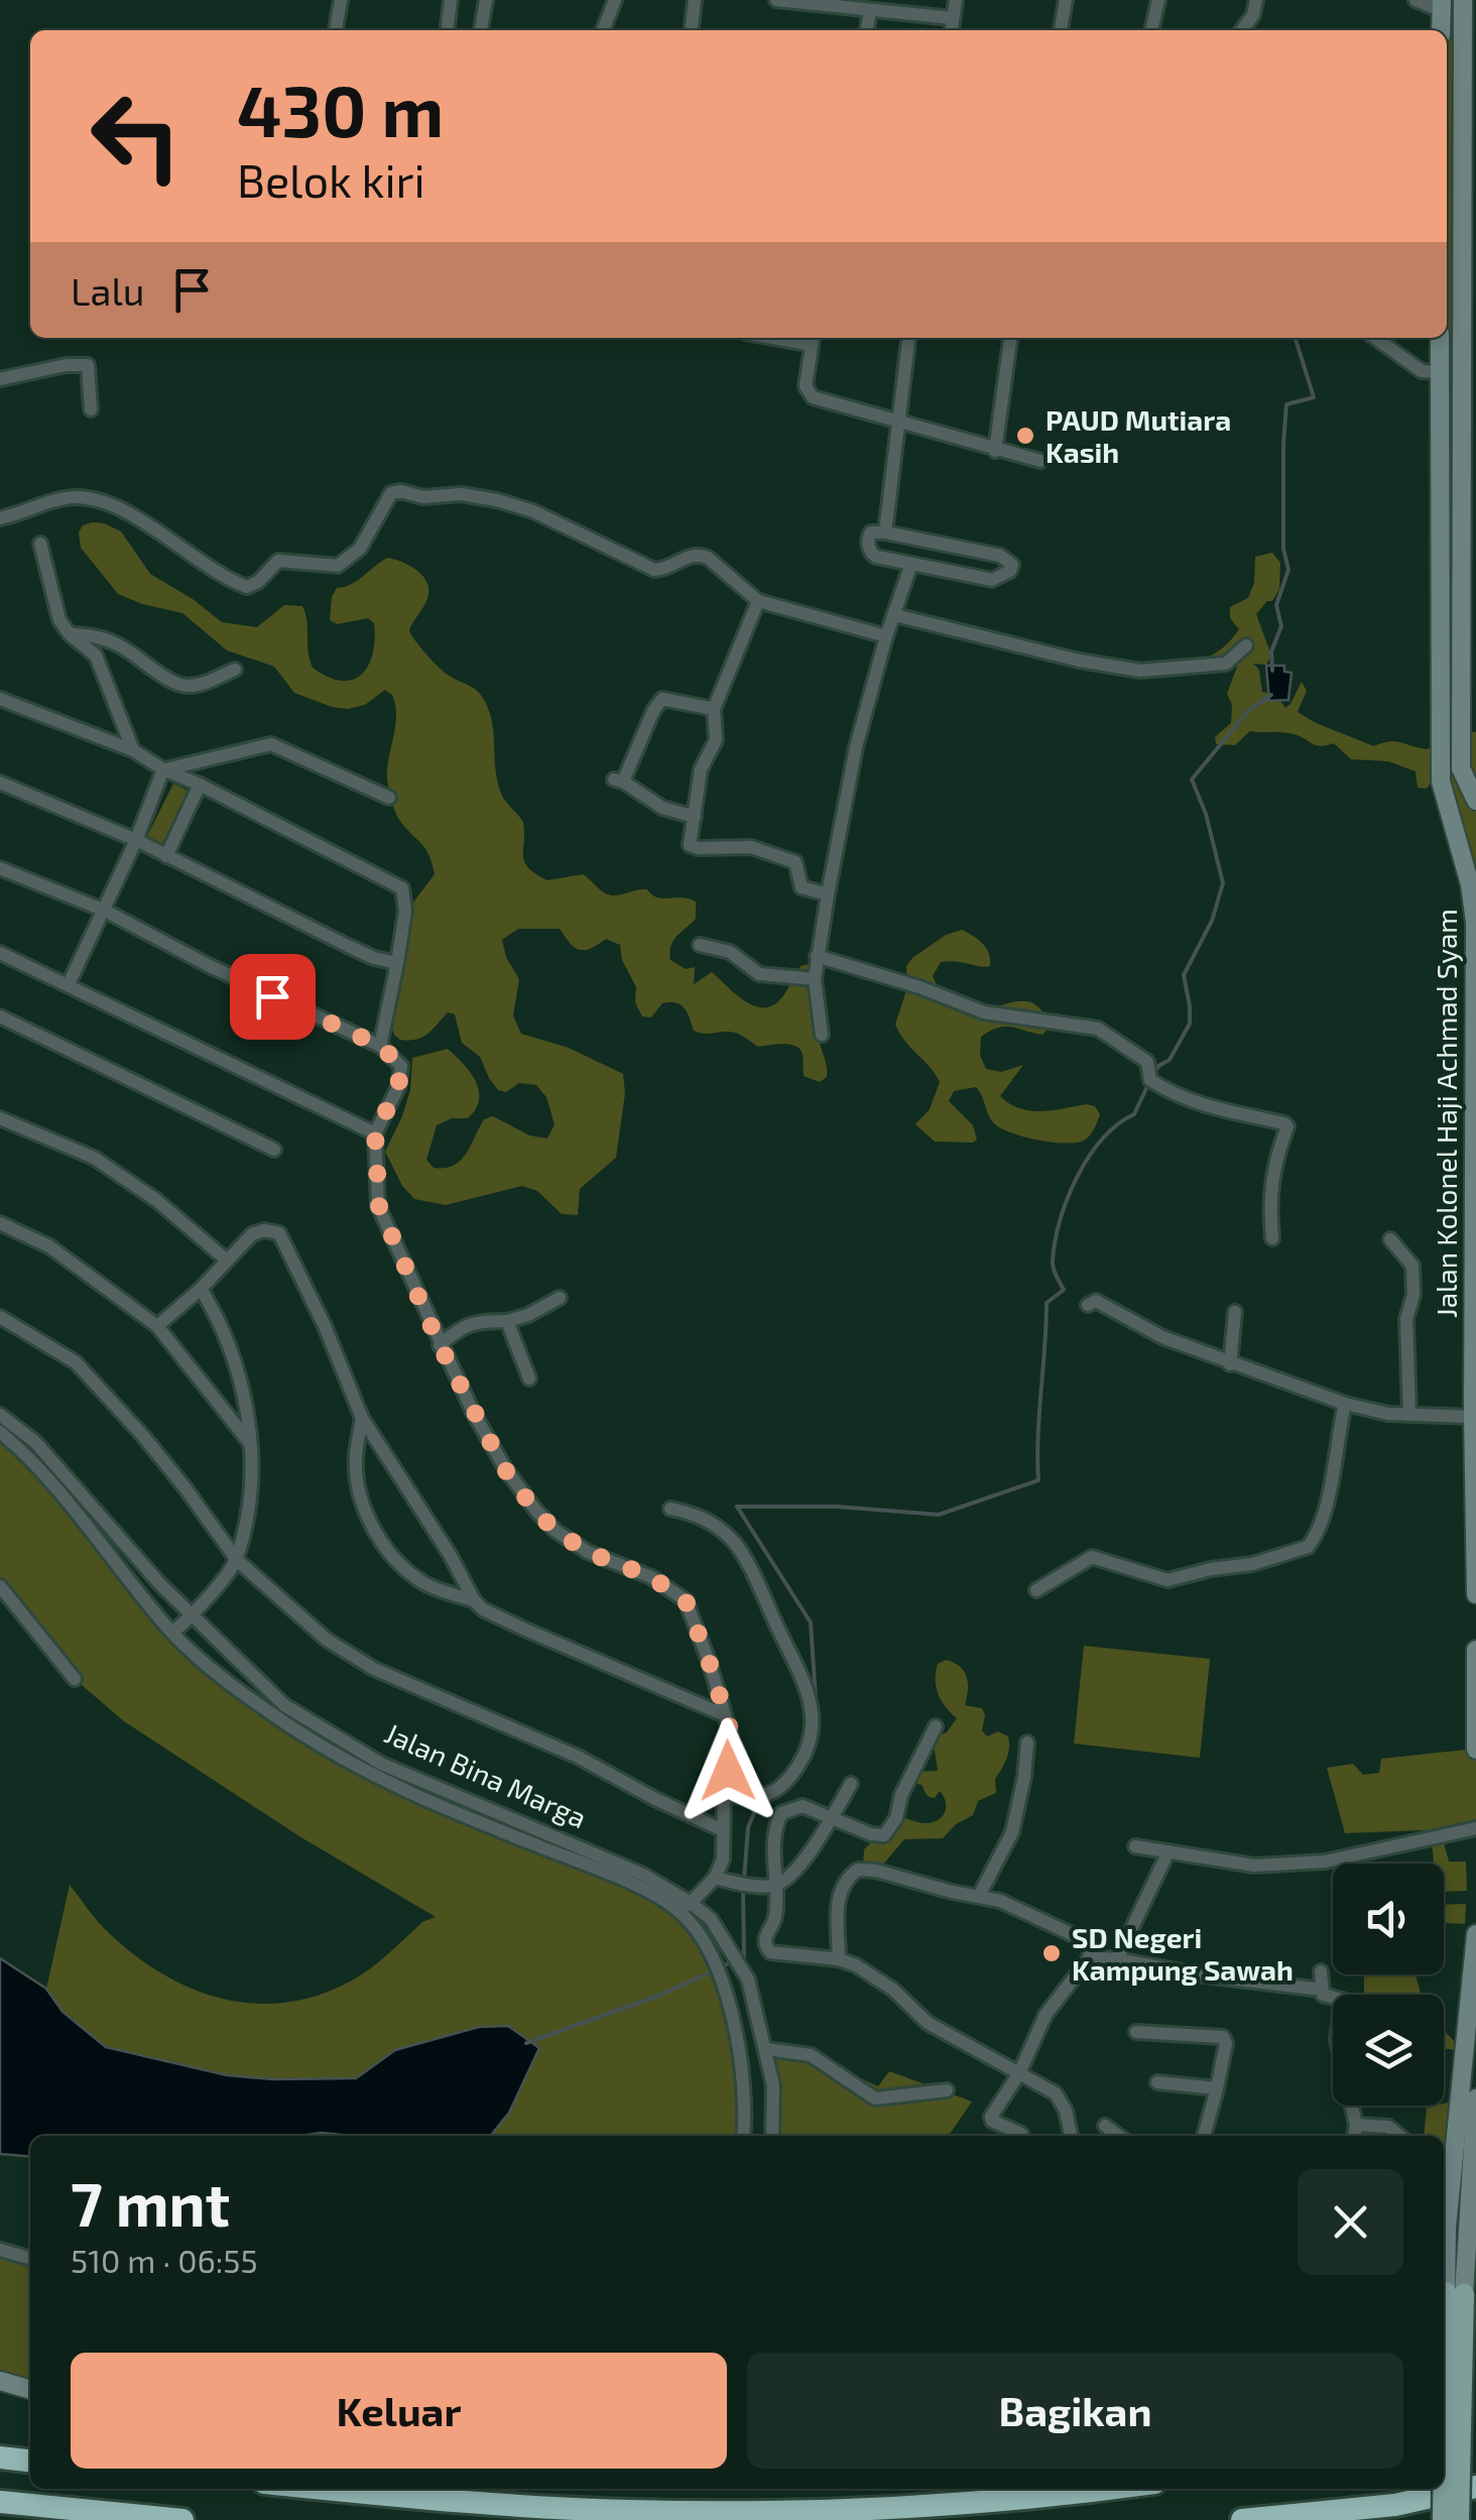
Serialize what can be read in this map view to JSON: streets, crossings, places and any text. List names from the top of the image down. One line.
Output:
{"streets":{"main road":["Jalan Kolonel Haji Achmad Syam"],"street":["Jalan Bina Marga"]},"places":["PAUD Mutiara Kasih","SD Negeri Kampung Sawah"],"page":{"turn":["430 m","Belok kiri"],"then":"Lalu","heading":["7 mnt","510 m · 06:55"],"buttons":["Keluar","Bagikan"]}}
